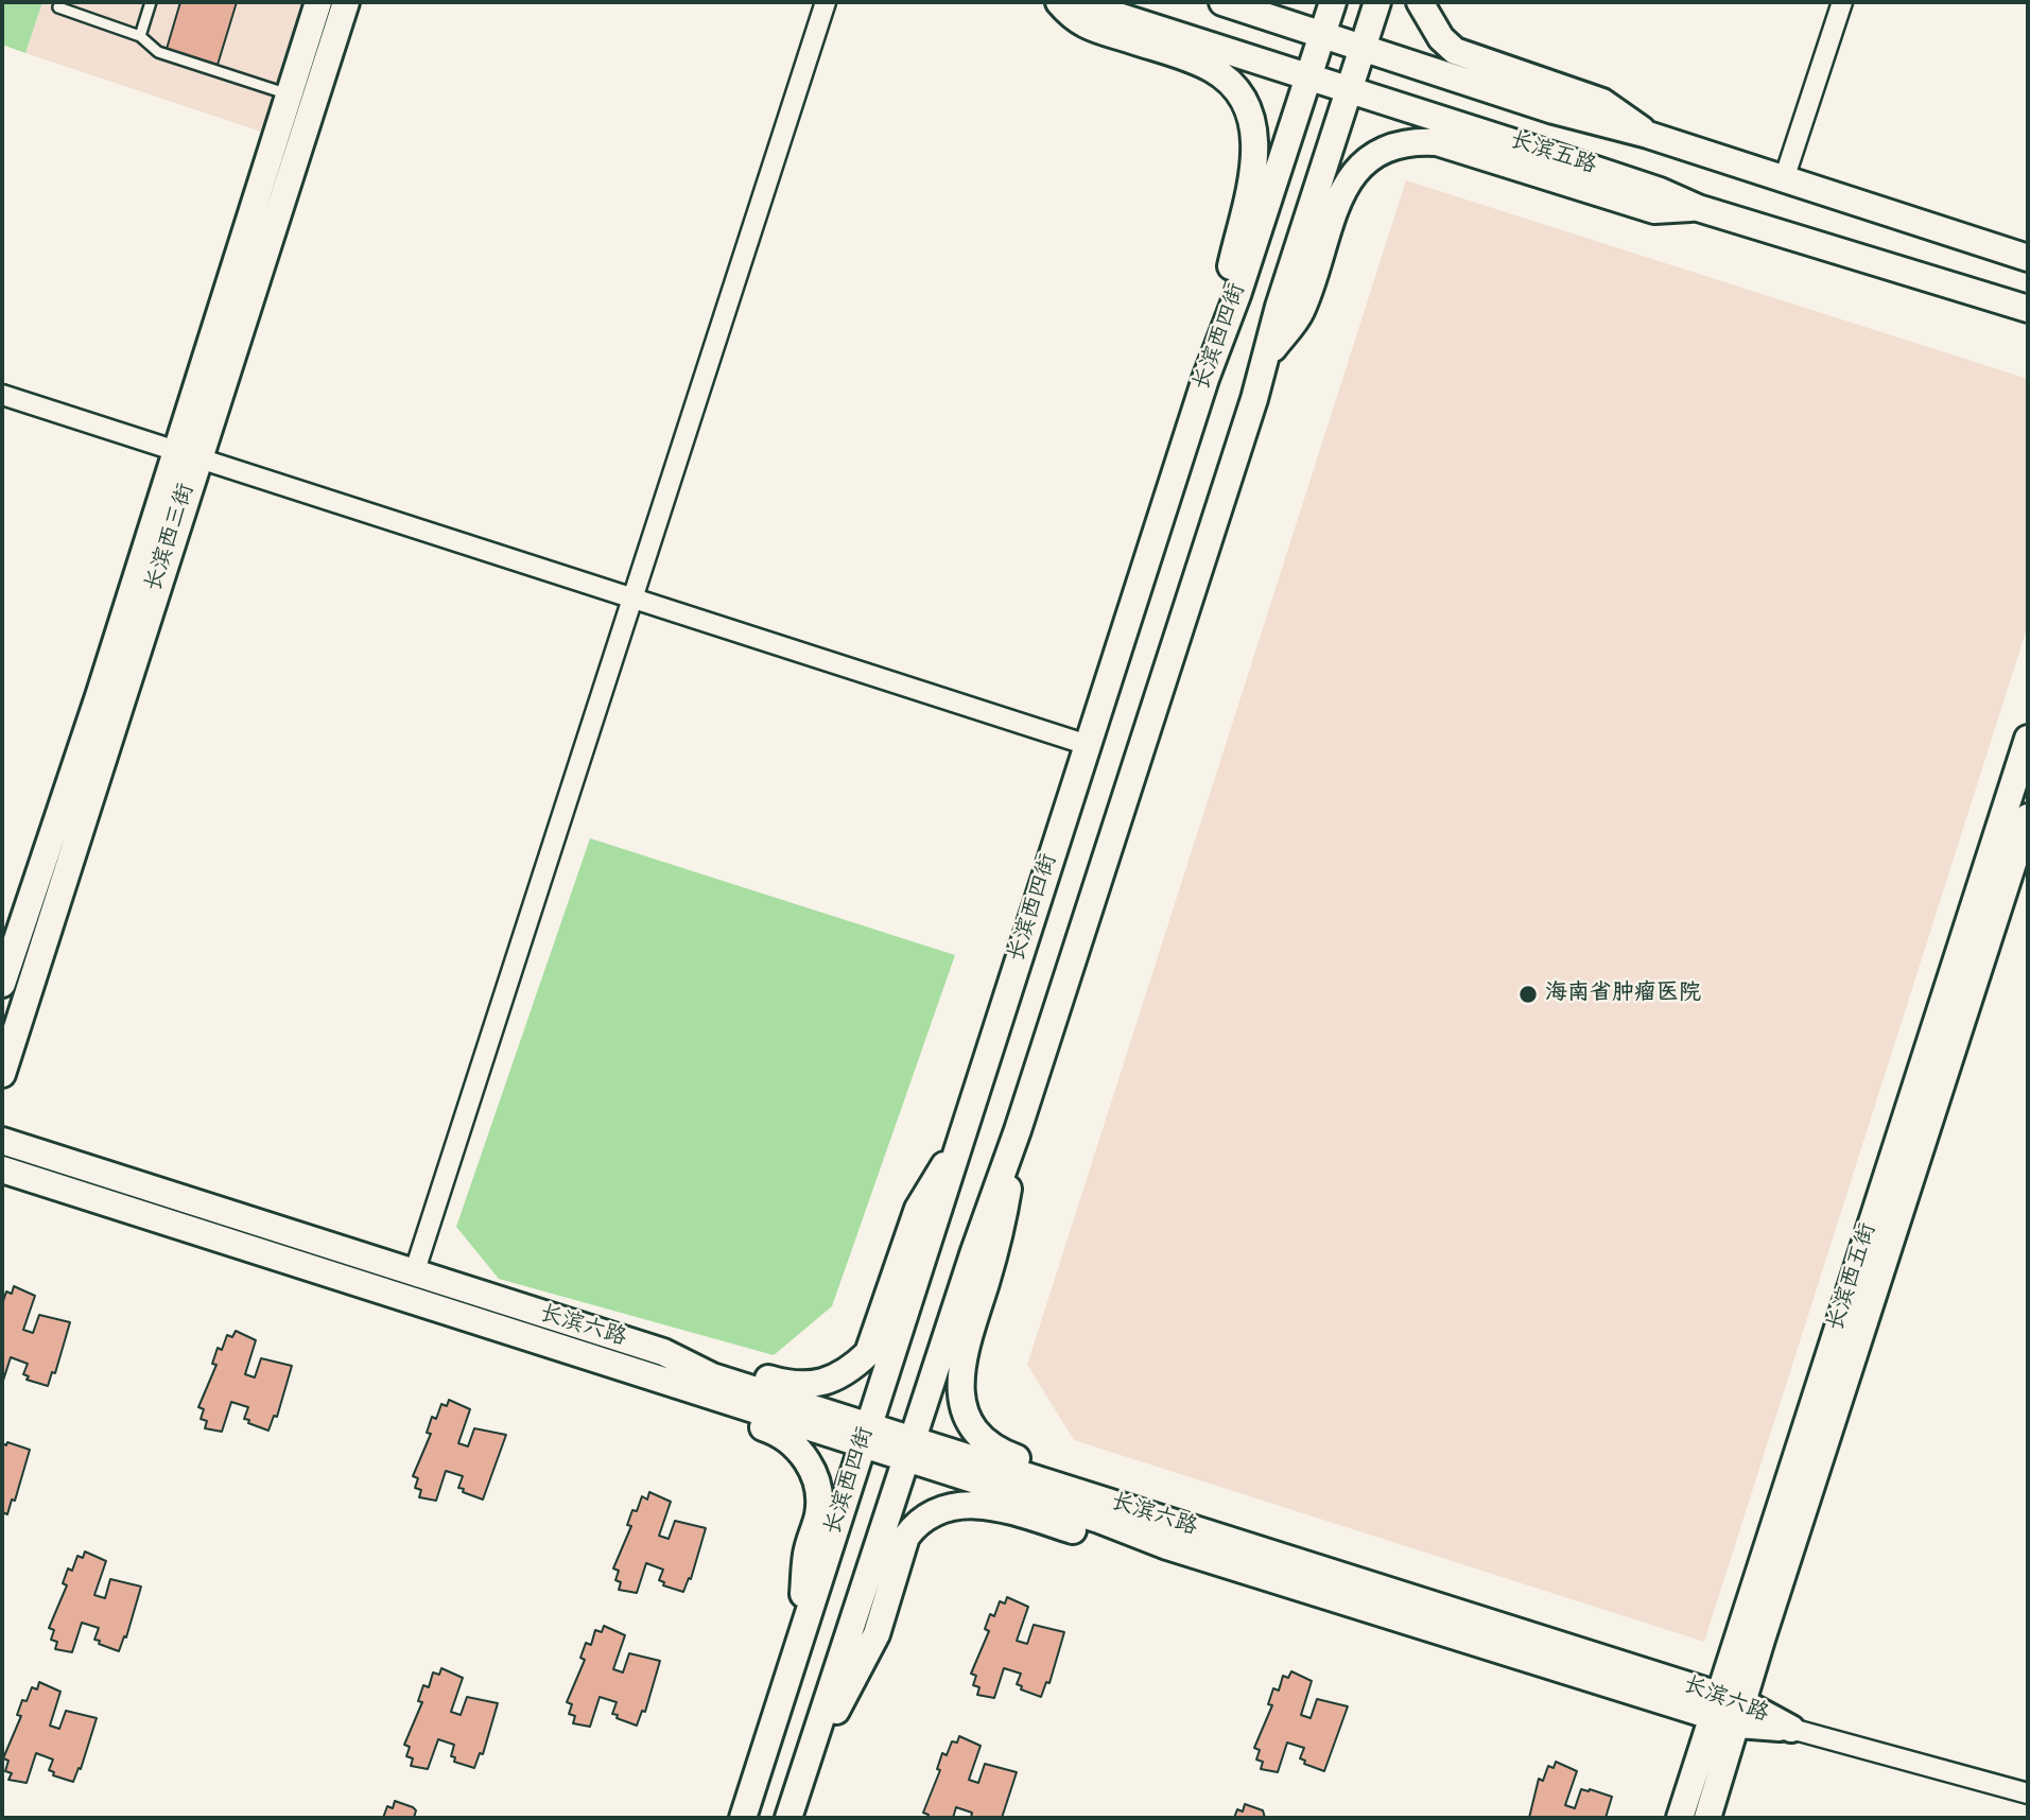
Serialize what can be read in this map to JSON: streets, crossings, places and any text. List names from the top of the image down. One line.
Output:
{"streets":{"main road":["长滨五路","长滨西四街","长滨西三街","长滨西五街","长滨六路"]},"crossings":[["长滨五路","长滨西四街"],["长滨西四街","长滨六路"],["长滨西五街","长滨六路"]],"places":["海南省肿瘤医院"]}
